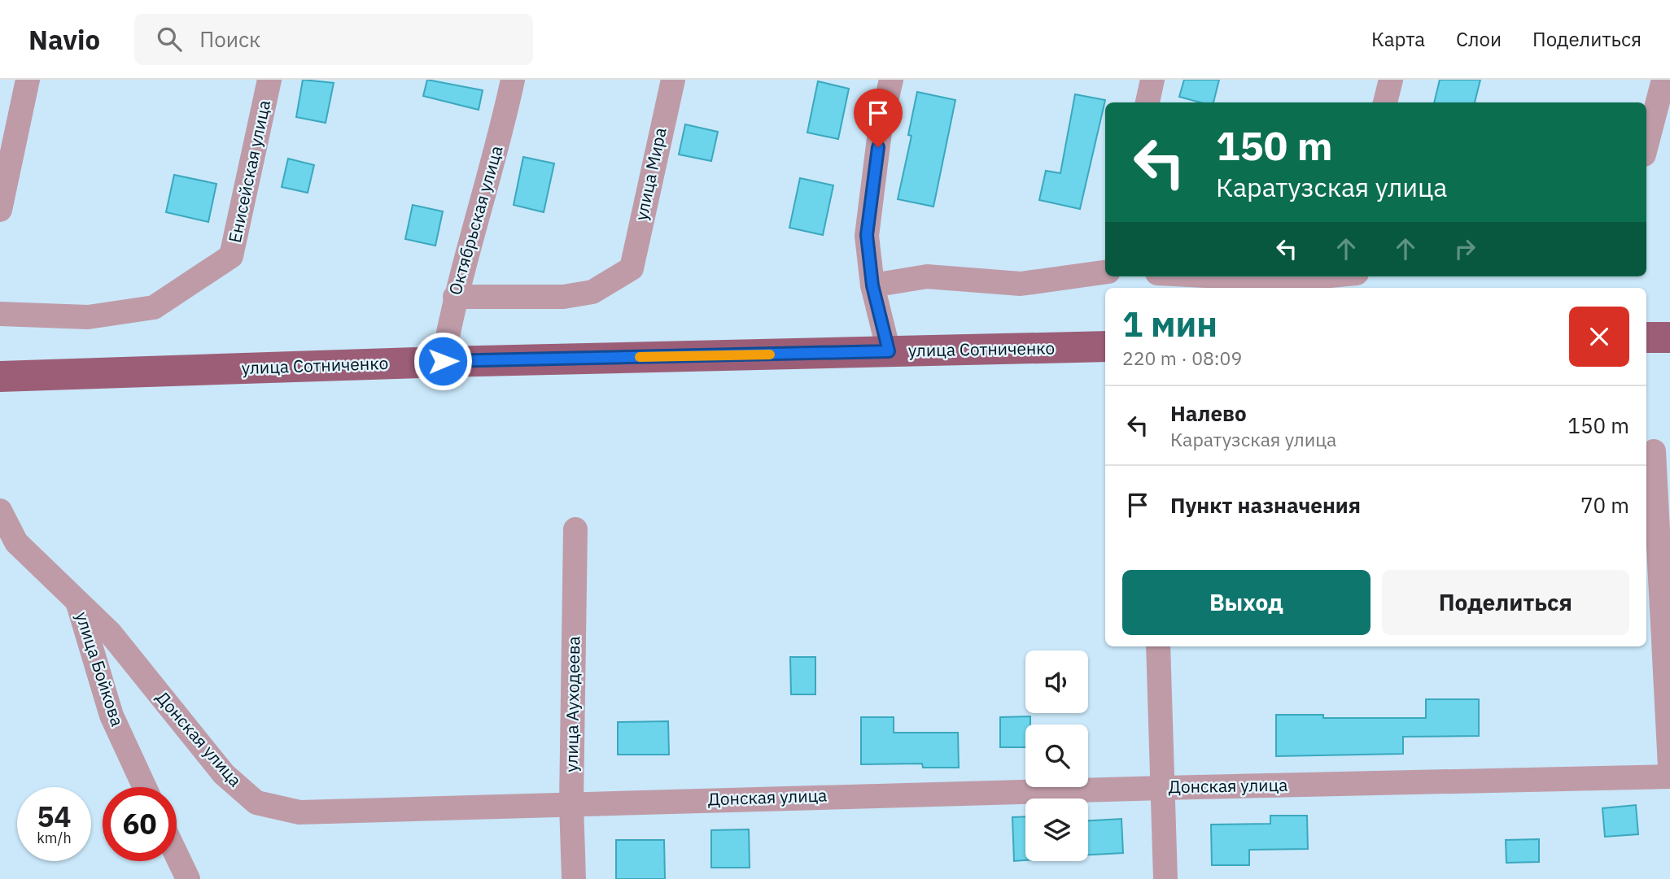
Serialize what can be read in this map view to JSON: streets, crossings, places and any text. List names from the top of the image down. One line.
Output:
{"streets":{"main road":["улица Сотниченко"],"street":["Енисейская улица","улица Мира","Октябрьская улица","улица Бойкова","улица Ауходеева","Донская улица"]},"crossings":[["улица Мира","Октябрьская улица"],["Октябрьская улица","улица Сотниченко"],["улица Бойкова","Донская улица"],["улица Ауходеева","Донская улица"]],"page":{"header":"Navio","search":"Поиск","nav":["Карта","Слои","Поделиться"],"turn":["150 m","Каратузская улица"],"heading":["1 мин","220 m · 08:09"],"list":[{"name":"Налево","note":"Каратузская улица","value":"150 m"},{"name":"Пункт назначения","value":"70 m"}],"buttons":["Выход","Поделиться"],"speed":"54 km/h","limit":"60"}}
